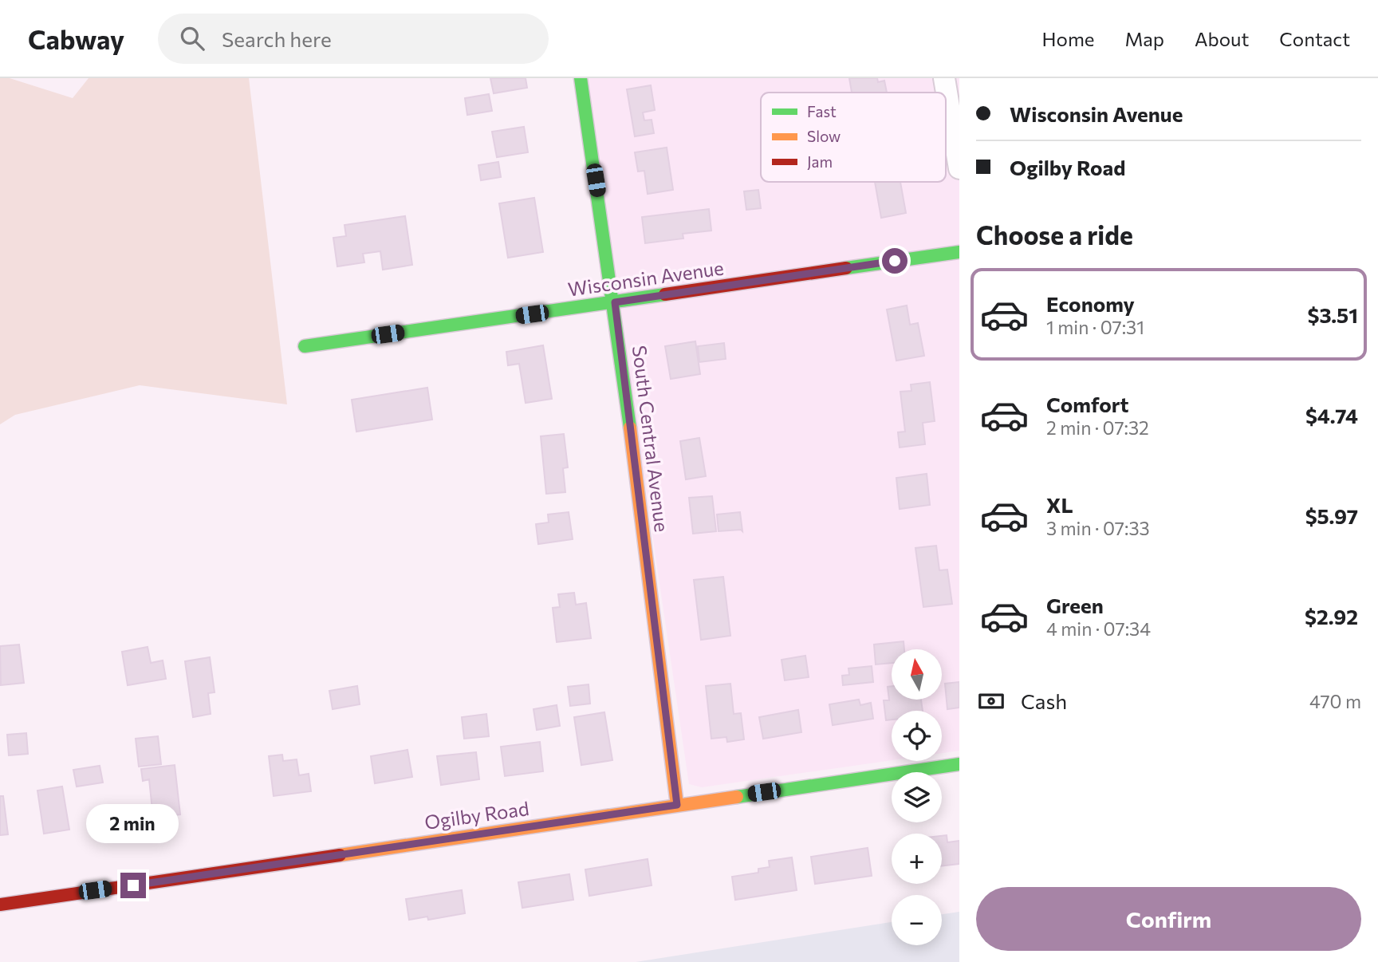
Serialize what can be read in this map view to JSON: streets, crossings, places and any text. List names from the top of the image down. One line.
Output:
{"streets":{"street":["Wisconsin Avenue","South Central Avenue","Ogilby Road"]},"crossings":[["Wisconsin Avenue","South Central Avenue"],["South Central Avenue","Ogilby Road"]],"legend":["Fast","Slow","Jam"],"north":"top","page":{"header":"Cabway","search":"Search here","nav":["Home","Map","About","Contact"],"banner":["Wisconsin Avenue","Ogilby Road"],"heading":"Choose a ride","list":[{"name":"Economy","note":"1 min · 07:31","value":"$3.51"},{"name":"Comfort","note":"2 min · 07:32","value":"$4.74"},{"name":"XL","note":"3 min · 07:33","value":"$5.97"},{"name":"Green","note":"4 min · 07:34","value":"$2.92"}],"map_buttons":["+","−"],"pay":["Cash","470 m"],"bubble":"2 min","buttons":"Confirm"}}
